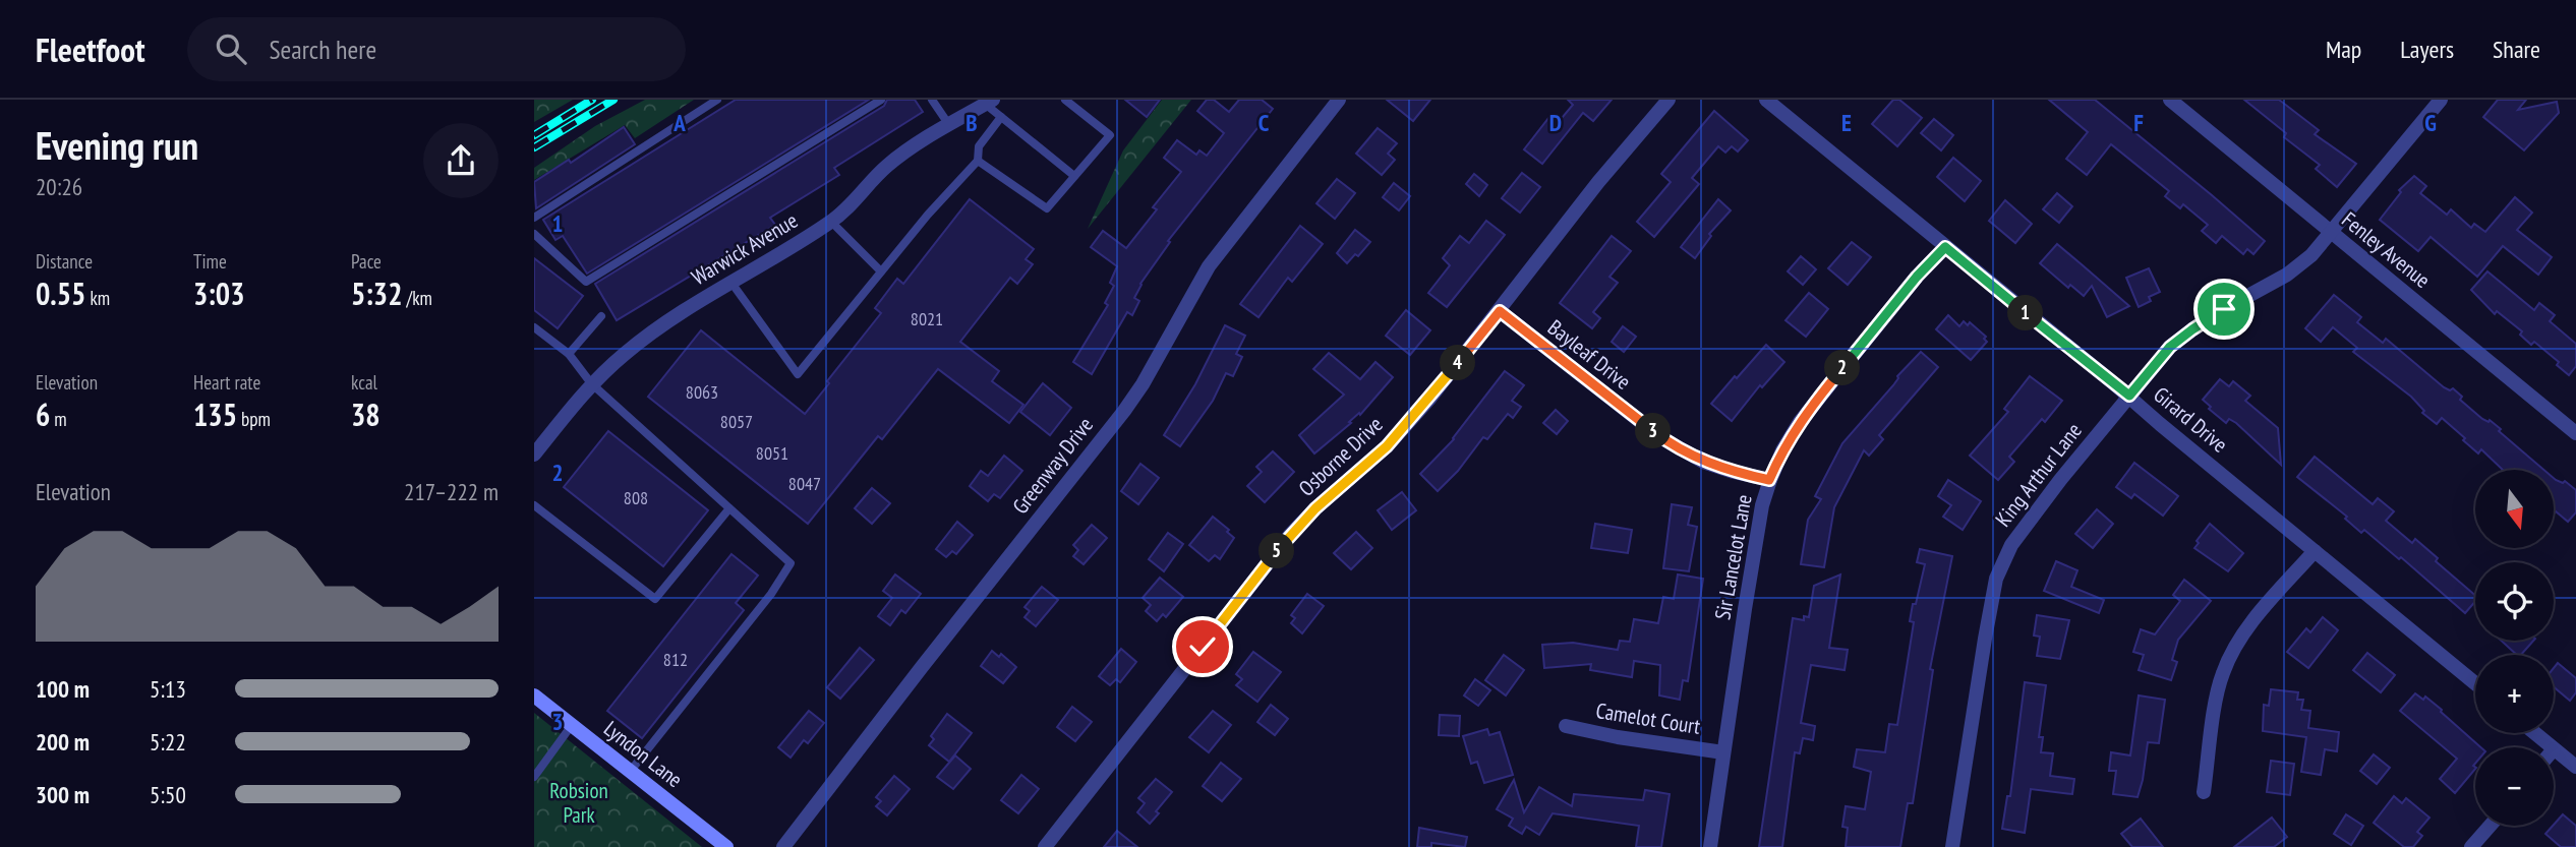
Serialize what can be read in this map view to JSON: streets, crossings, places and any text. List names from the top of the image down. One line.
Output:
{"streets":{"main road":["Lyndon Lane"],"street":["Warwick Avenue","Fenley Avenue","Bayleaf Drive","Girard Drive","Osborne Drive","Greenway Drive","King Arthur Lane","Sir Lancelot Lane","Camelot Court"]},"crossings":[["Fenley Avenue","King Arthur Lane"],["Bayleaf Drive","Osborne Drive"],["Bayleaf Drive","Sir Lancelot Lane"],["Girard Drive","King Arthur Lane"],["Girard Drive","Sir Lancelot Lane"],["Sir Lancelot Lane","Camelot Court"]],"parks":["Robsion Park"],"house_numbers":["8021","8063","8057","8051","8047","808","812"],"north":"bottom","page":{"header":"Fleetfoot","search":"Search here","nav":["Map","Layers","Share"],"heading":["Evening run","20:26"],"stats":[["Distance","0.55 km"],["Time","3:03"],["Pace","5:32 /km"],["Elevation","6 m"],["Heart rate","135 bpm"],["kcal","38"]],"pins":["1","4","2","3","5"],"chart":["Elevation","217–222 m"],"map_buttons":["+","−"],"list":[{"name":"100 m","note":"5:13"},{"name":"200 m","note":"5:22"},{"name":"300 m","note":"5:50"}]},"grid":{"columns":["A","B","C","D","E","F","G"],"rows":["1","2","3"]}}
